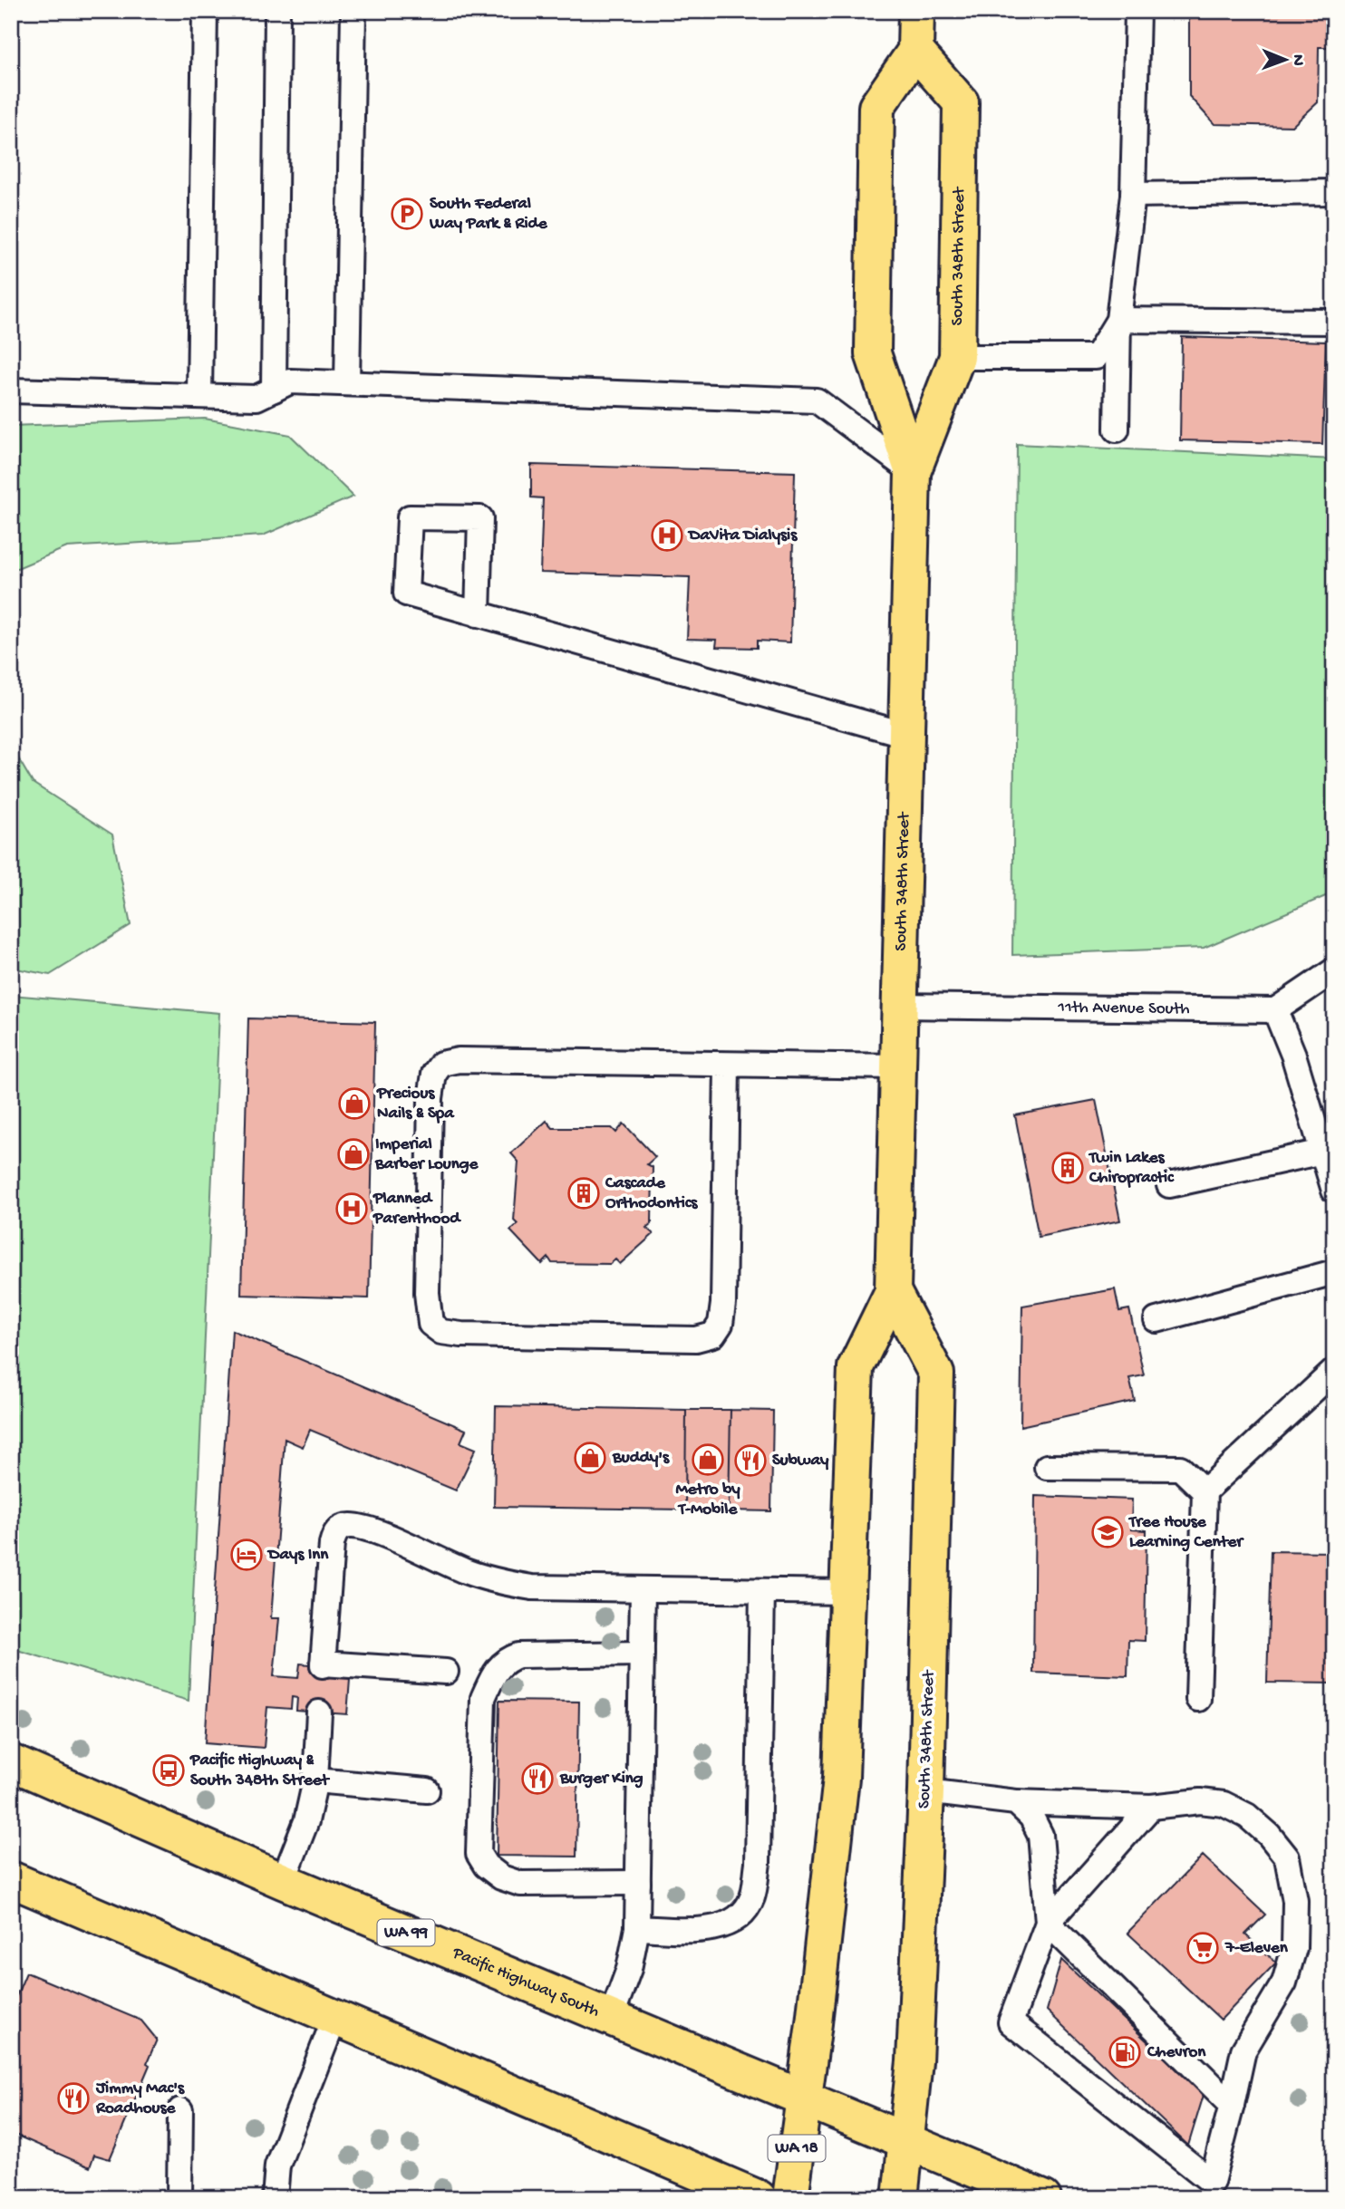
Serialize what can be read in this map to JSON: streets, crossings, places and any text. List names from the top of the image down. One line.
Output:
{"streets":{"main road":["South 348th Street","WA 99","Pacific Highway South","WA 18"],"lane":["11th Avenue South"]},"crossings":[["South 348th Street","11th Avenue South"],["South 348th Street","Pacific Highway South"]],"places":{"parking":["South Federal Way Park & Ride"],"hospital":["DaVita Dialysis","Planned Parenthood"],"shop":["Precious Nails & Spa","Imperial Barber Lounge","Buddy's","Metro by T-Mobile"],"building":["Twin Lakes Chiropractic","Cascade Orthodontics"],"restaurant":["Subway","Burger King","Jimmy Mac's Roadhouse"],"school or university":["Tree House Learning Center"],"hotel":["Days Inn"],"bus stop":["Pacific Highway & South 348th Street"],"supermarket":["7-Eleven"],"fuel station":["Chevron"]},"north":"right"}
